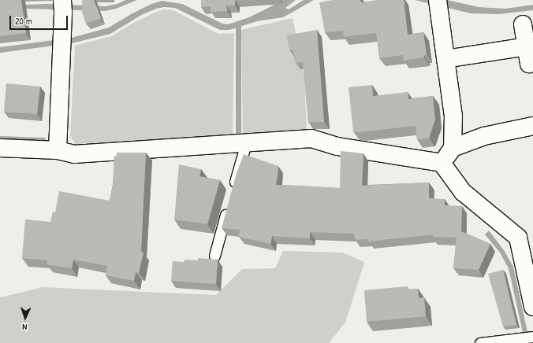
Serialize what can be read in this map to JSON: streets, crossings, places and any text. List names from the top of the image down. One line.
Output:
{"scale_bar":"20 m","north":"bottom"}
